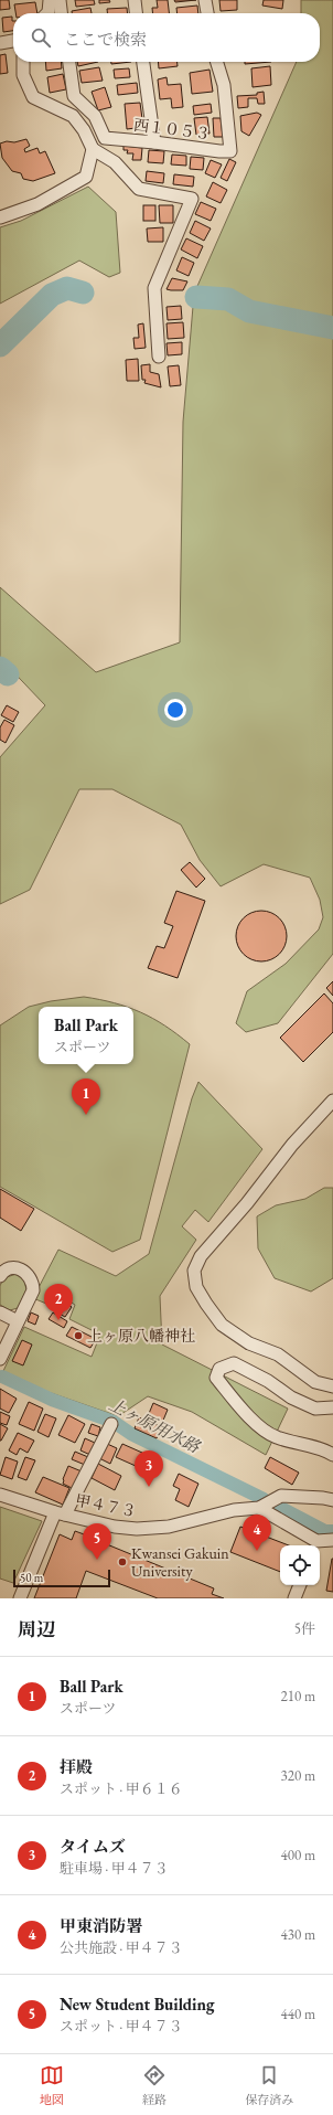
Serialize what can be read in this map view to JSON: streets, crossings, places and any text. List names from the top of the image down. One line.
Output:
{"streets":{"street":["西１０５３","甲４７３"]},"water":["上ヶ原用水路"],"places":["上ヶ原八幡神社","Kwansei Gakuin University"],"scale_bar":"50 m","page":{"search":"ここで検索","popup":["Ball Park","スポーツ"],"pins":["1","2","3","4","5"],"scale":"50 m","heading":["周辺","5件"],"list":[{"mark":"1","name":"Ball Park","note":"スポーツ","value":"210 m"},{"mark":"2","name":"拝殿","note":"スポット · 甲６１６","value":"320 m"},{"mark":"3","name":"タイムズ","note":"駐車場 · 甲４７３","value":"400 m"},{"mark":"4","name":"甲東消防署","note":"公共施設 · 甲４７３","value":"430 m"},{"mark":"5","name":"New Student Building","note":"スポット · 甲４７３","value":"440 m"}],"nav":["地図","経路","保存済み"]}}
